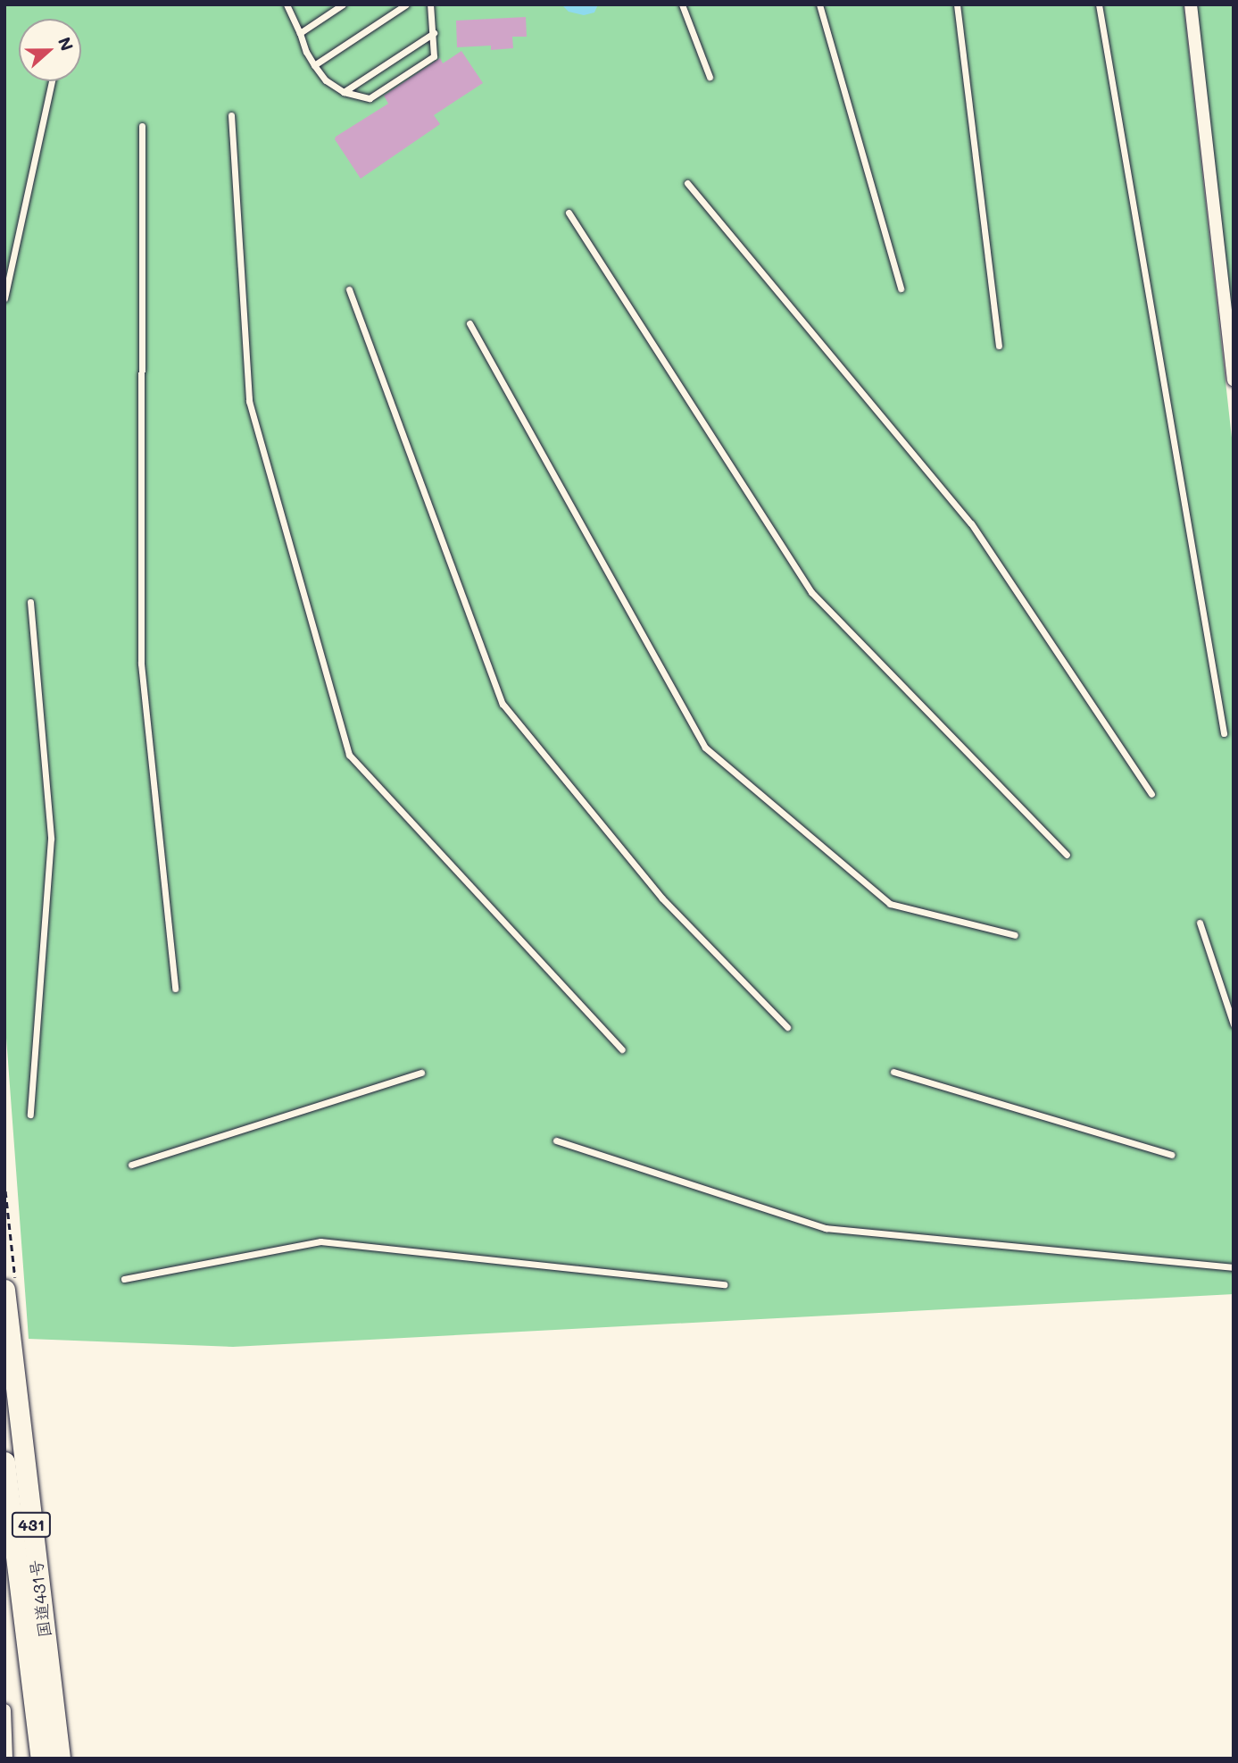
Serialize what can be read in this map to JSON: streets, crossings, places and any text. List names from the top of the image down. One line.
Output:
{"streets":{"highway":["431","国道431号"]},"north":"right"}
